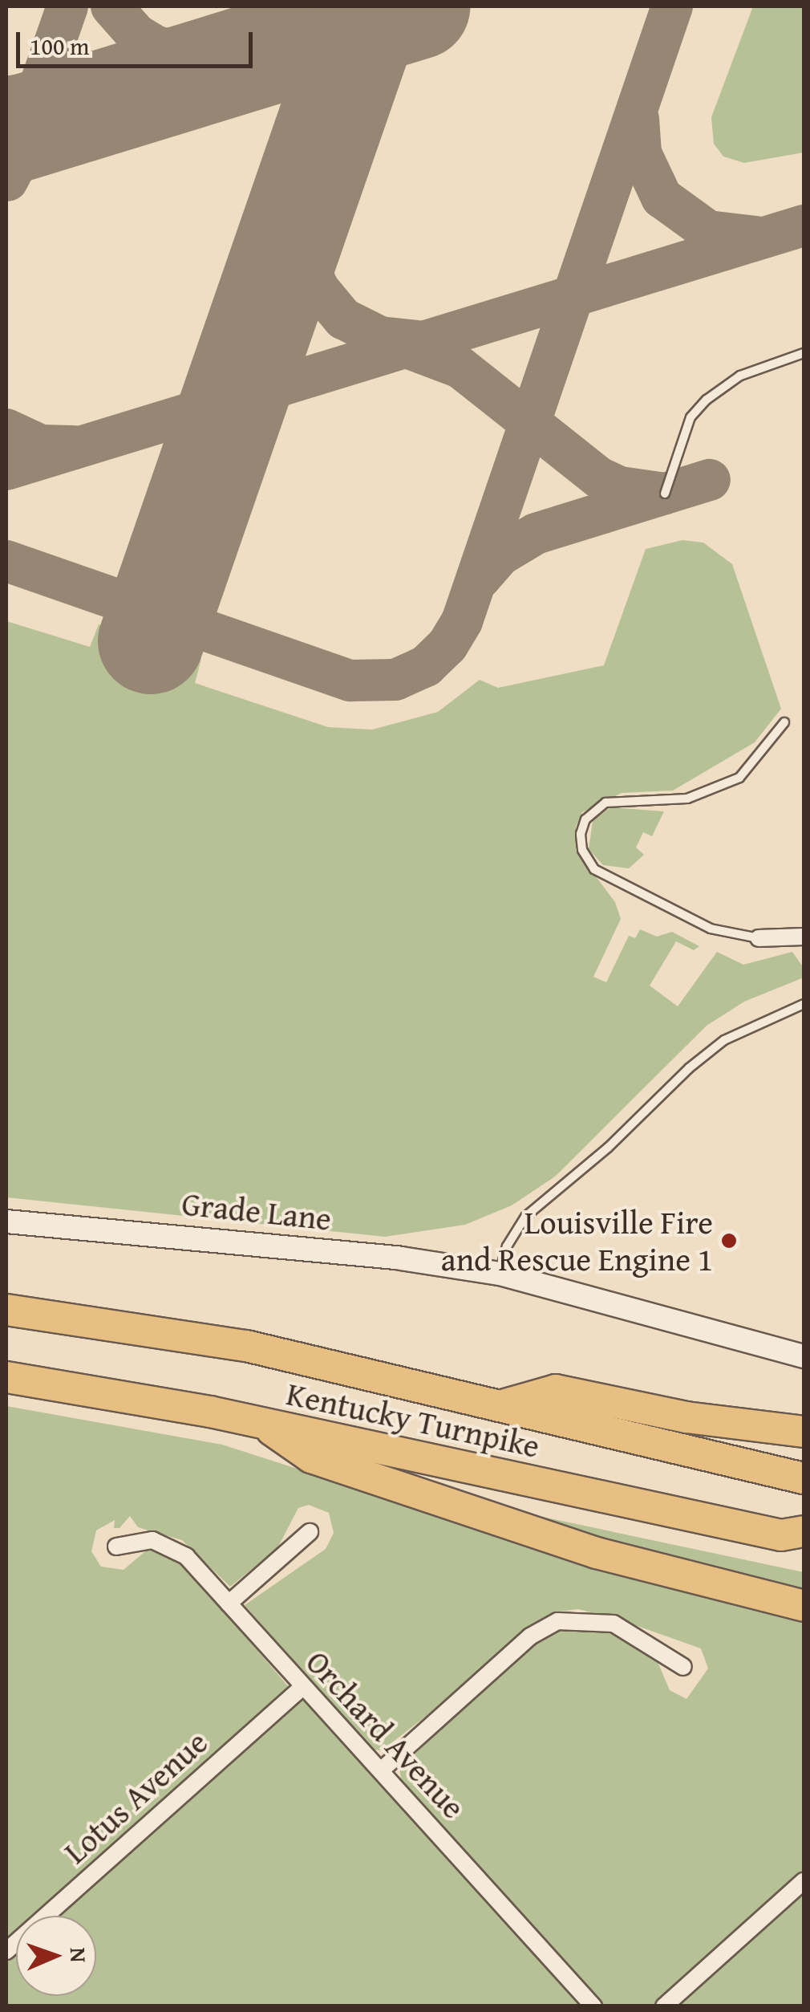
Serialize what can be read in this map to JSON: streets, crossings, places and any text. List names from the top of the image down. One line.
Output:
{"streets":{"highway":["Kentucky Turnpike"],"main road":["Grade Lane"],"street":["Orchard Avenue","Lotus Avenue"]},"crossings":[["Orchard Avenue","Lotus Avenue"]],"places":["Louisville Fire and Rescue Engine 1"],"scale_bar":"100 m","north":"right"}
